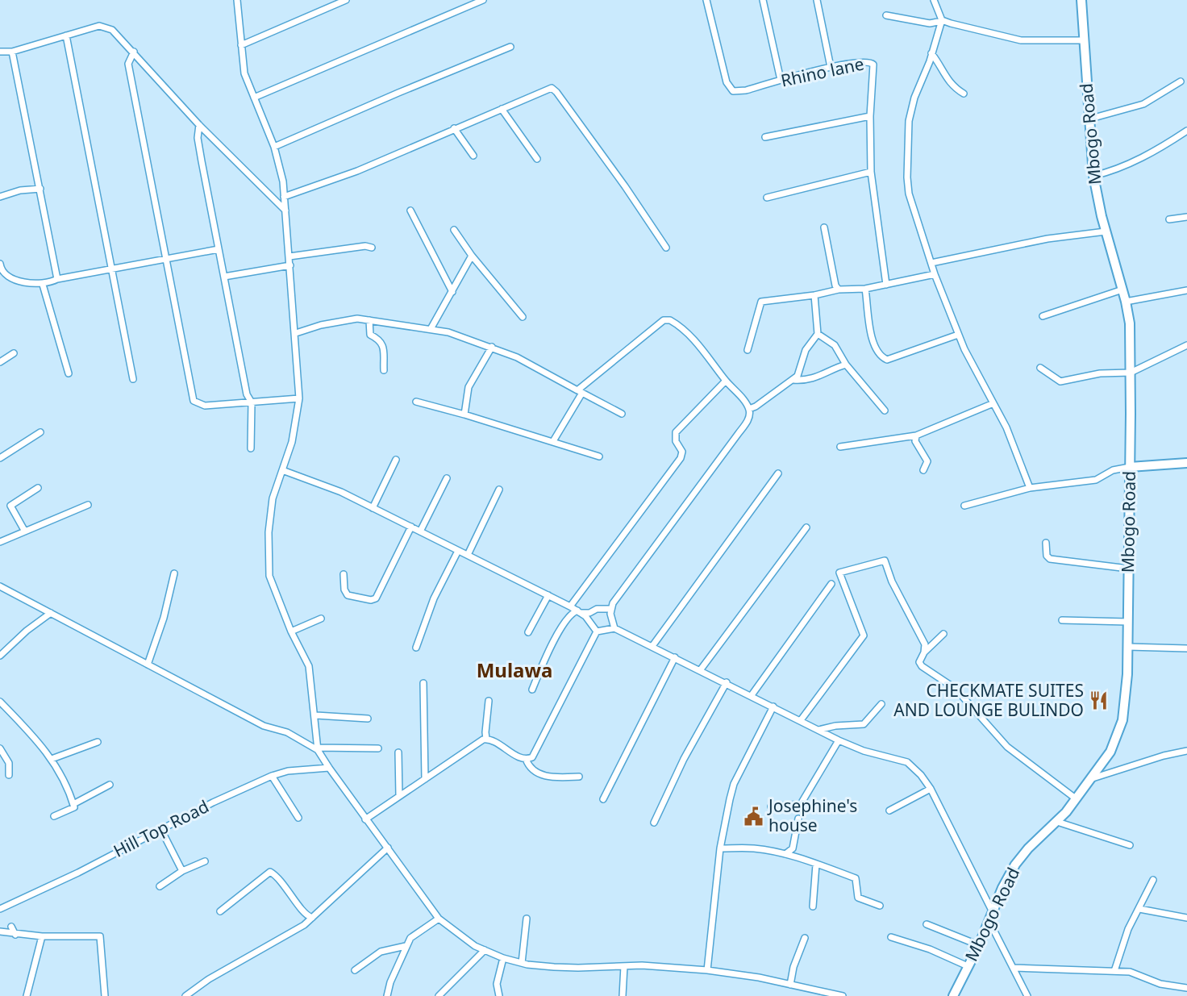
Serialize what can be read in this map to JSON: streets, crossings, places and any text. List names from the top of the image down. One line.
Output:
{"streets":{"main road":["Mbogo Road"],"street":["Rhino lane","Hill Top Road"]},"districts":["Mulawa"],"places":{"restaurant":["CHECKMATE SUITES AND LOUNGE BULINDO"],"public building":["Josephine's house"]}}
